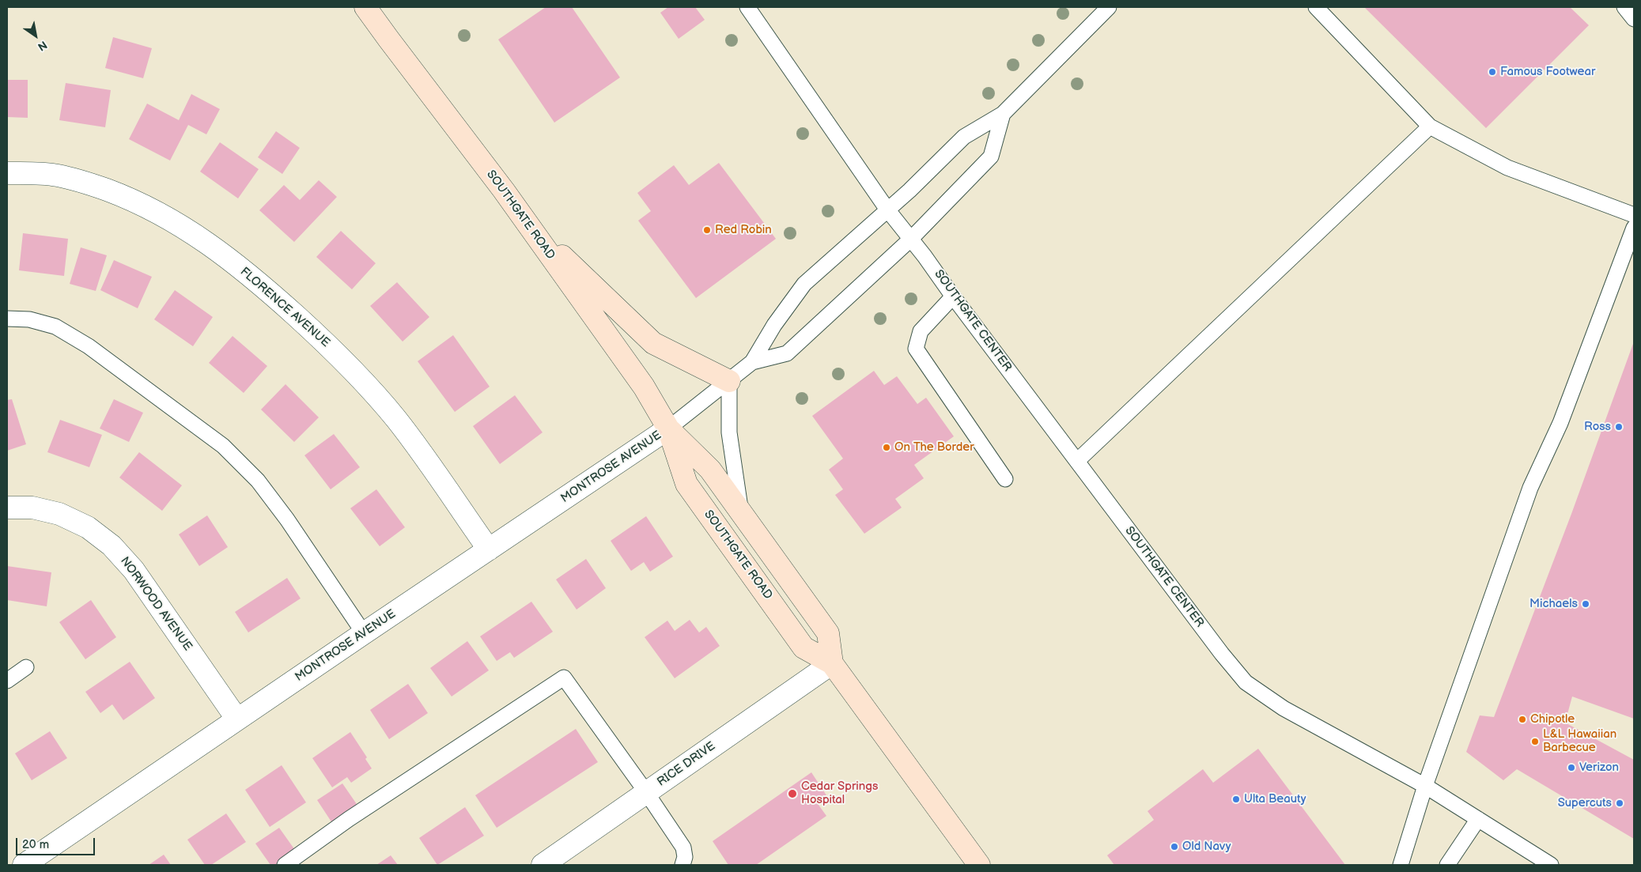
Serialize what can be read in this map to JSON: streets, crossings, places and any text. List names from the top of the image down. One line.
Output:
{"streets":{"street":["SOUTHGATE ROAD","FLORENCE AVENUE","MONTROSE AVENUE","NORWOOD AVENUE","RICE DRIVE"],"lane":["SOUTHGATE CENTER"]},"crossings":[["SOUTHGATE ROAD","MONTROSE AVENUE"],["SOUTHGATE ROAD","RICE DRIVE"],["FLORENCE AVENUE","MONTROSE AVENUE"],["MONTROSE AVENUE","NORWOOD AVENUE"]],"places":["Famous Footwear","Red Robin","Ross","On The Border","Michaels","Chipotle","L&L Hawaiian Barbecue","Verizon","Cedar Springs Hospital","Ulta Beauty","Supercuts","Old Navy"],"scale_bar":"20 m","north":"bottom right"}
